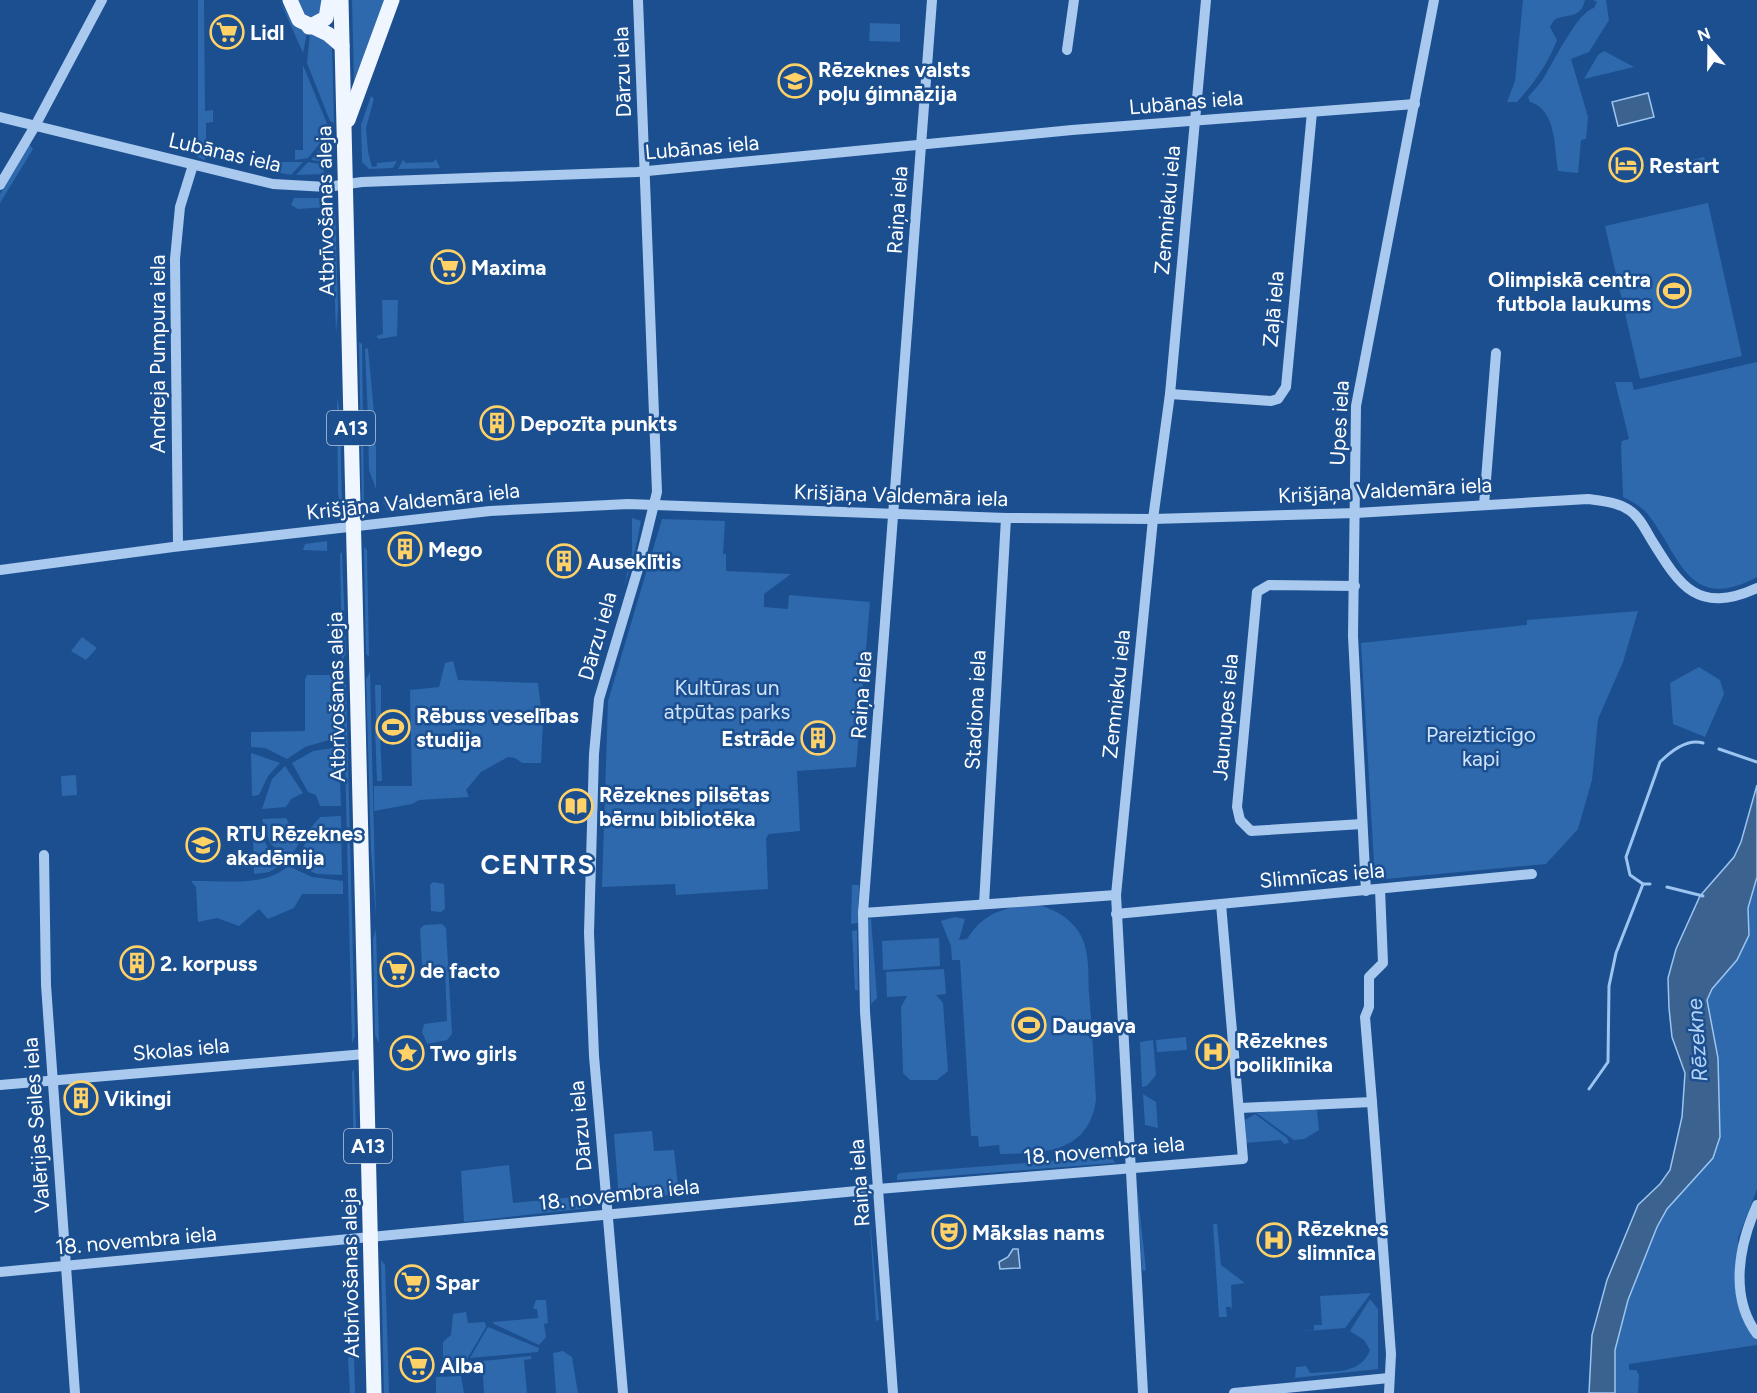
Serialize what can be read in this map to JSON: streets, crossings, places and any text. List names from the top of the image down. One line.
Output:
{"streets":{"main road":["Atbrīvošanas aleja","A13"],"street":["Dārzu iela","Lubānas iela","Raiņa iela","Zemnieku iela","Zaļā iela","Andreja Pumpura iela","Upes iela","Krišjāņa Valdemāra iela","Stadiona iela","Jaunupes iela","Slimnīcas iela","Skolas iela","Valērijas Seiles iela","18. novembra iela"]},"crossings":[["Dārzu iela","Lubānas iela"],["Dārzu iela","Krišjāņa Valdemāra iela"],["Dārzu iela","18. novembra iela"],["Lubānas iela","Raiņa iela"],["Lubānas iela","Zemnieku iela"],["Lubānas iela","Atbrīvošanas aleja"],["Lubānas iela","Zaļā iela"],["Lubānas iela","Andreja Pumpura iela"],["Lubānas iela","Upes iela"],["Raiņa iela","Krišjāņa Valdemāra iela"],["Raiņa iela","18. novembra iela"],["Zemnieku iela","Zaļā iela"],["Zemnieku iela","Krišjāņa Valdemāra iela"],["Zemnieku iela","Slimnīcas iela"],["Zemnieku iela","18. novembra iela"],["Atbrīvošanas aleja","Krišjāņa Valdemāra iela"],["Atbrīvošanas aleja","Skolas iela"],["Atbrīvošanas aleja","18. novembra iela"],["Andreja Pumpura iela","Krišjāņa Valdemāra iela"],["Upes iela","Krišjāņa Valdemāra iela"],["Upes iela","Jaunupes iela"],["Upes iela","Slimnīcas iela"],["Krišjāņa Valdemāra iela","Stadiona iela"],["Skolas iela","Valērijas Seiles iela"],["Valērijas Seiles iela","18. novembra iela"]],"districts":["CENTRS"],"water":["Rēzekne"],"parks":["Kultūras un atpūtas parks","Pareizticīgo kapi"],"places":{"supermarket":["Lidl","Maxima","de facto","Spar","Alba"],"school or university":["Rēzeknes valsts poļu ģimnāzija","RTU Rēzeknes akadēmija"],"hotel":["Restart"],"sports":["Olimpiskā centra futbola laukums","Rēbuss veselības studija","Daugava"],"building":["Depozīta punkts","Mego","Auseklītis","Estrāde","2. korpuss","Vikingi"],"library":["Rēzeknes pilsētas bērnu bibliotēka"],"hospital":["Rēzeknes poliklīnika","Rēzeknes slimnīca"],"place":["Two girls"],"theatre":["Mākslas nams"]},"north":"top"}
